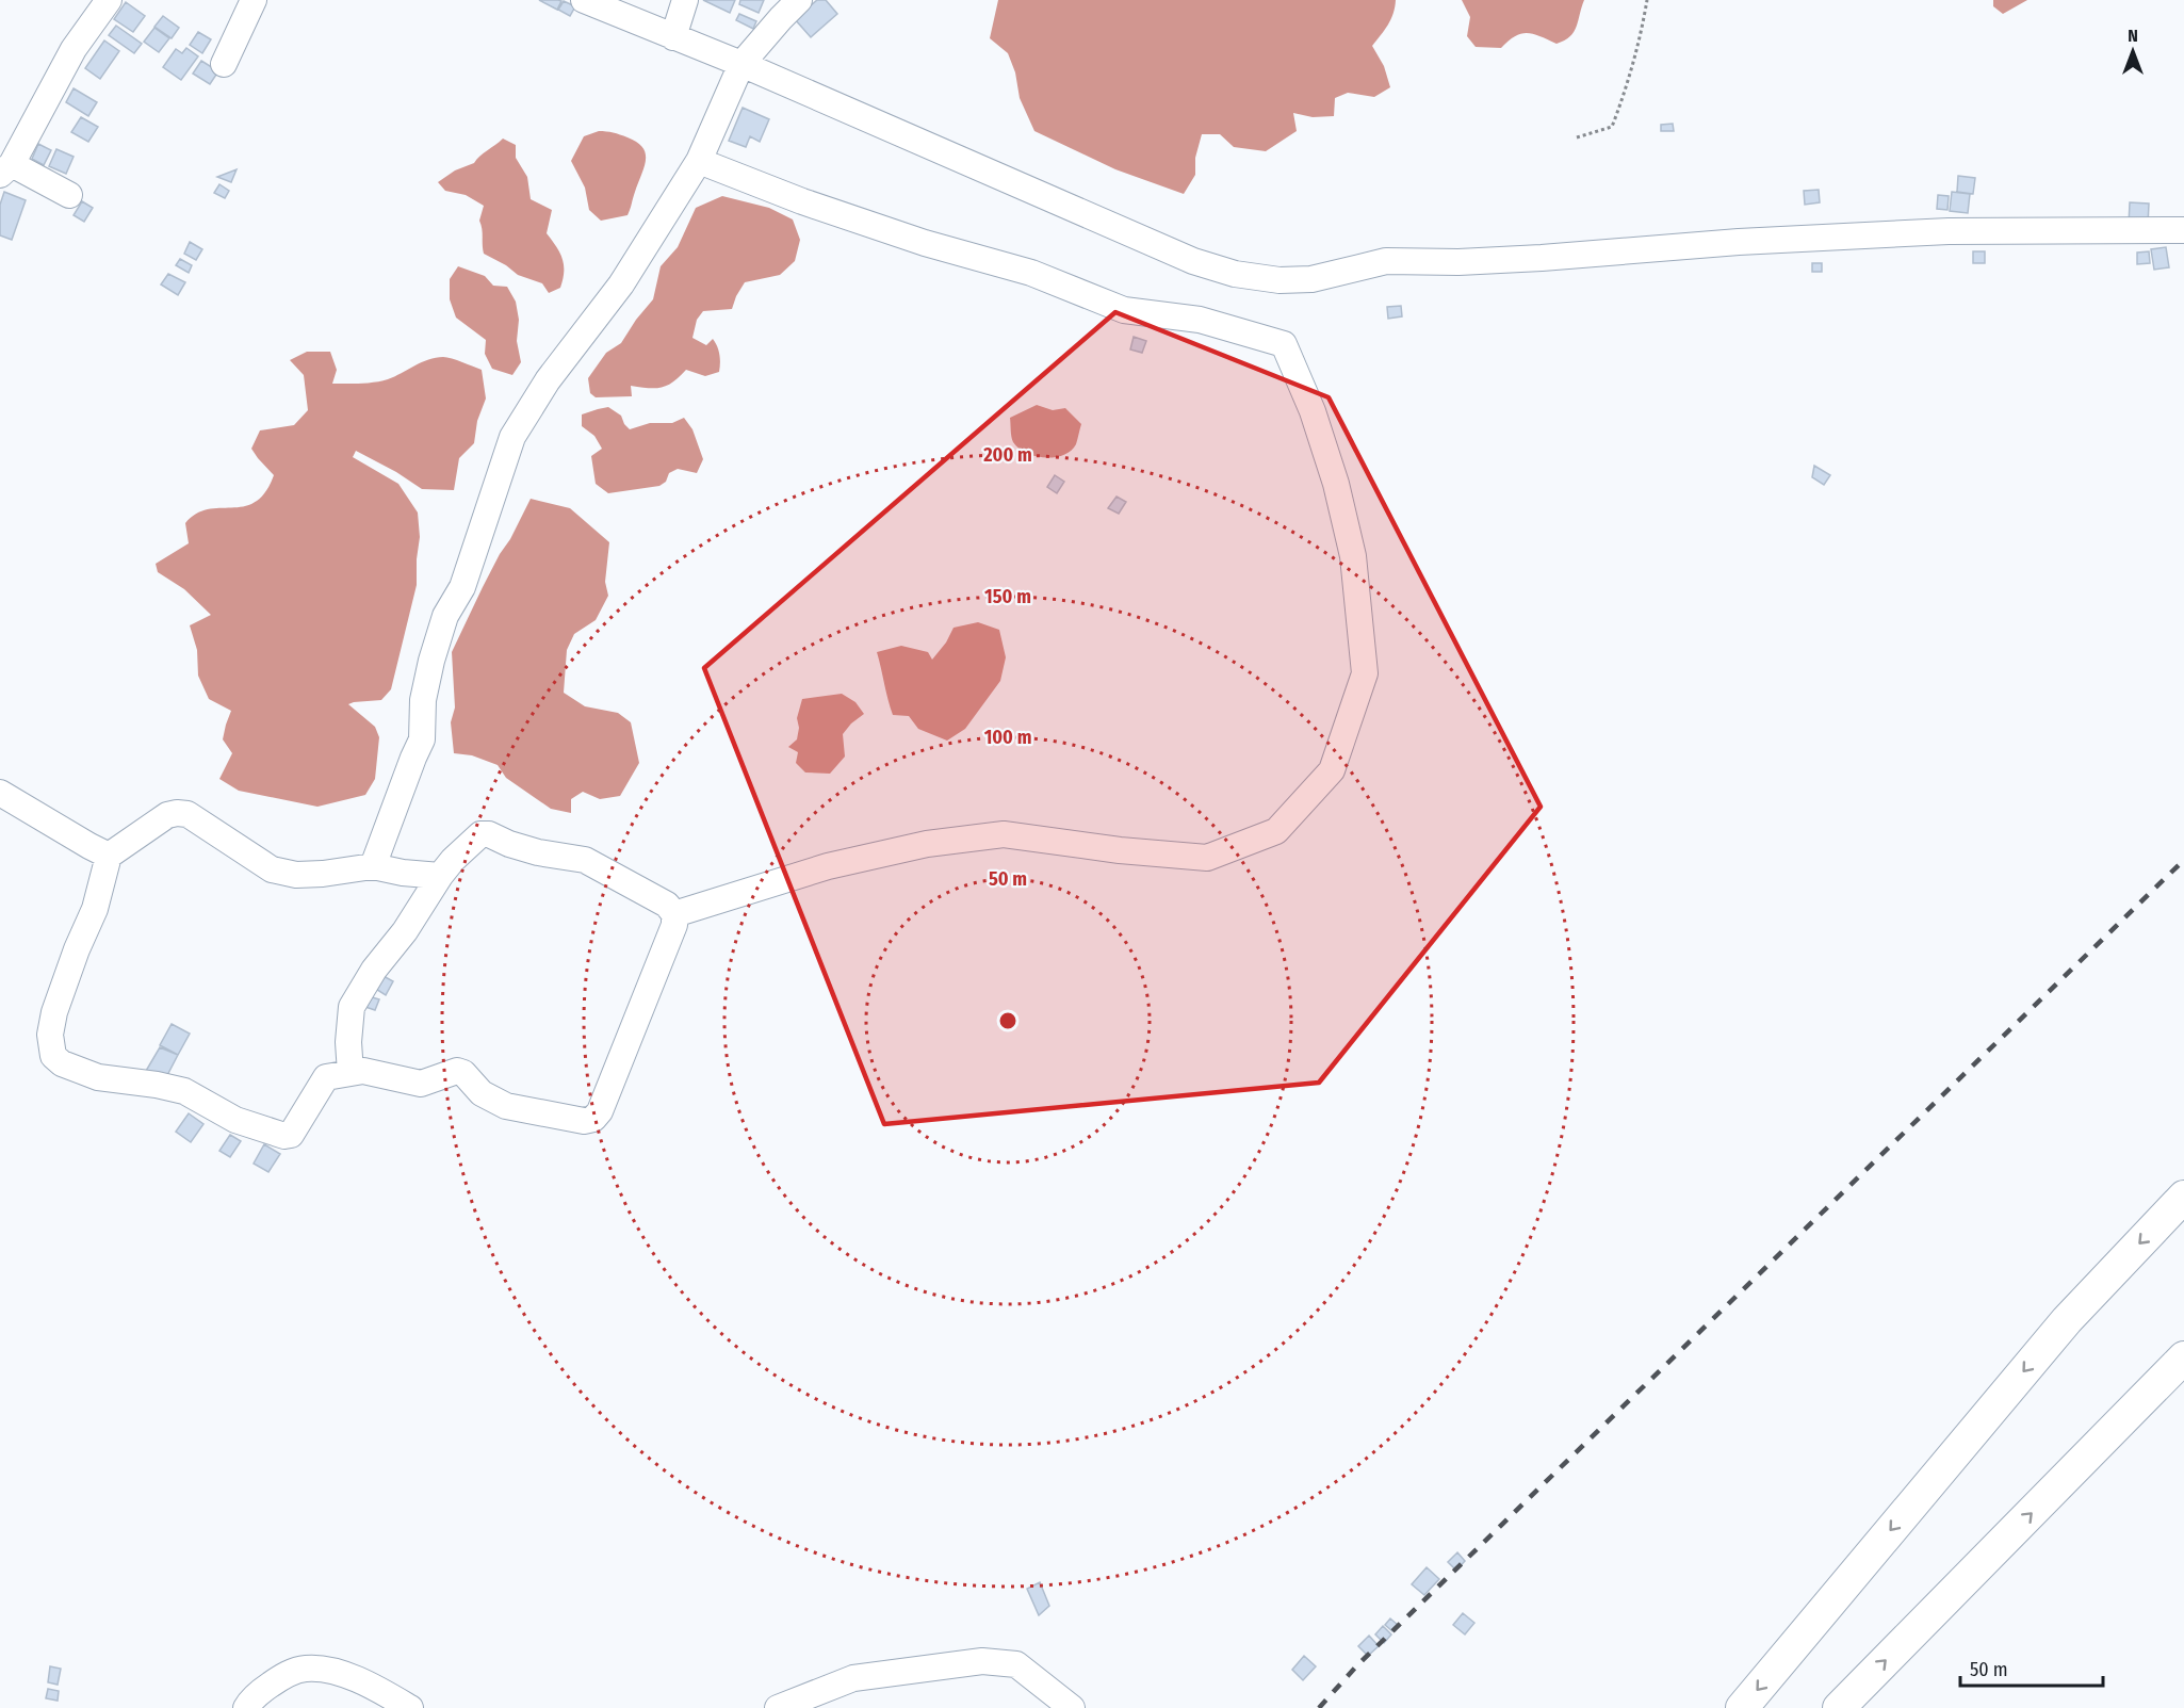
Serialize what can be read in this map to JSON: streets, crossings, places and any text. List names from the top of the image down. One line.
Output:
{"scale_bar":"50 m","north":"top","rings":["200 m","150 m","100 m","50 m"]}
